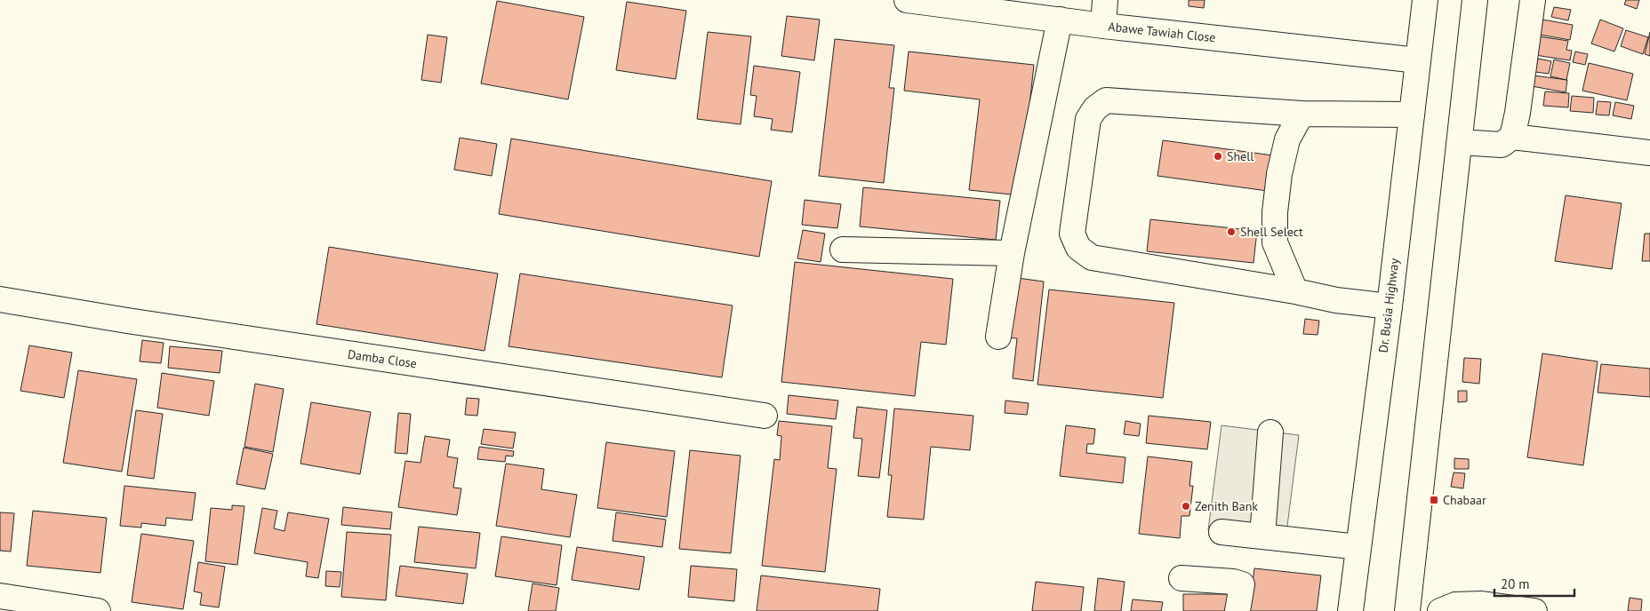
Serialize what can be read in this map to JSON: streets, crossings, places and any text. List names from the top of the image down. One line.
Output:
{"streets":{"main road":["Abawe Tawiah Close","Dr. Busia Highway","Damba Close"]},"crossings":[["Abawe Tawiah Close","Dr. Busia Highway"]],"places":{"other":["Shell","Shell Select","Zenith Bank"],"transit":["Chabaar"]},"scale_bar":"20 m"}
